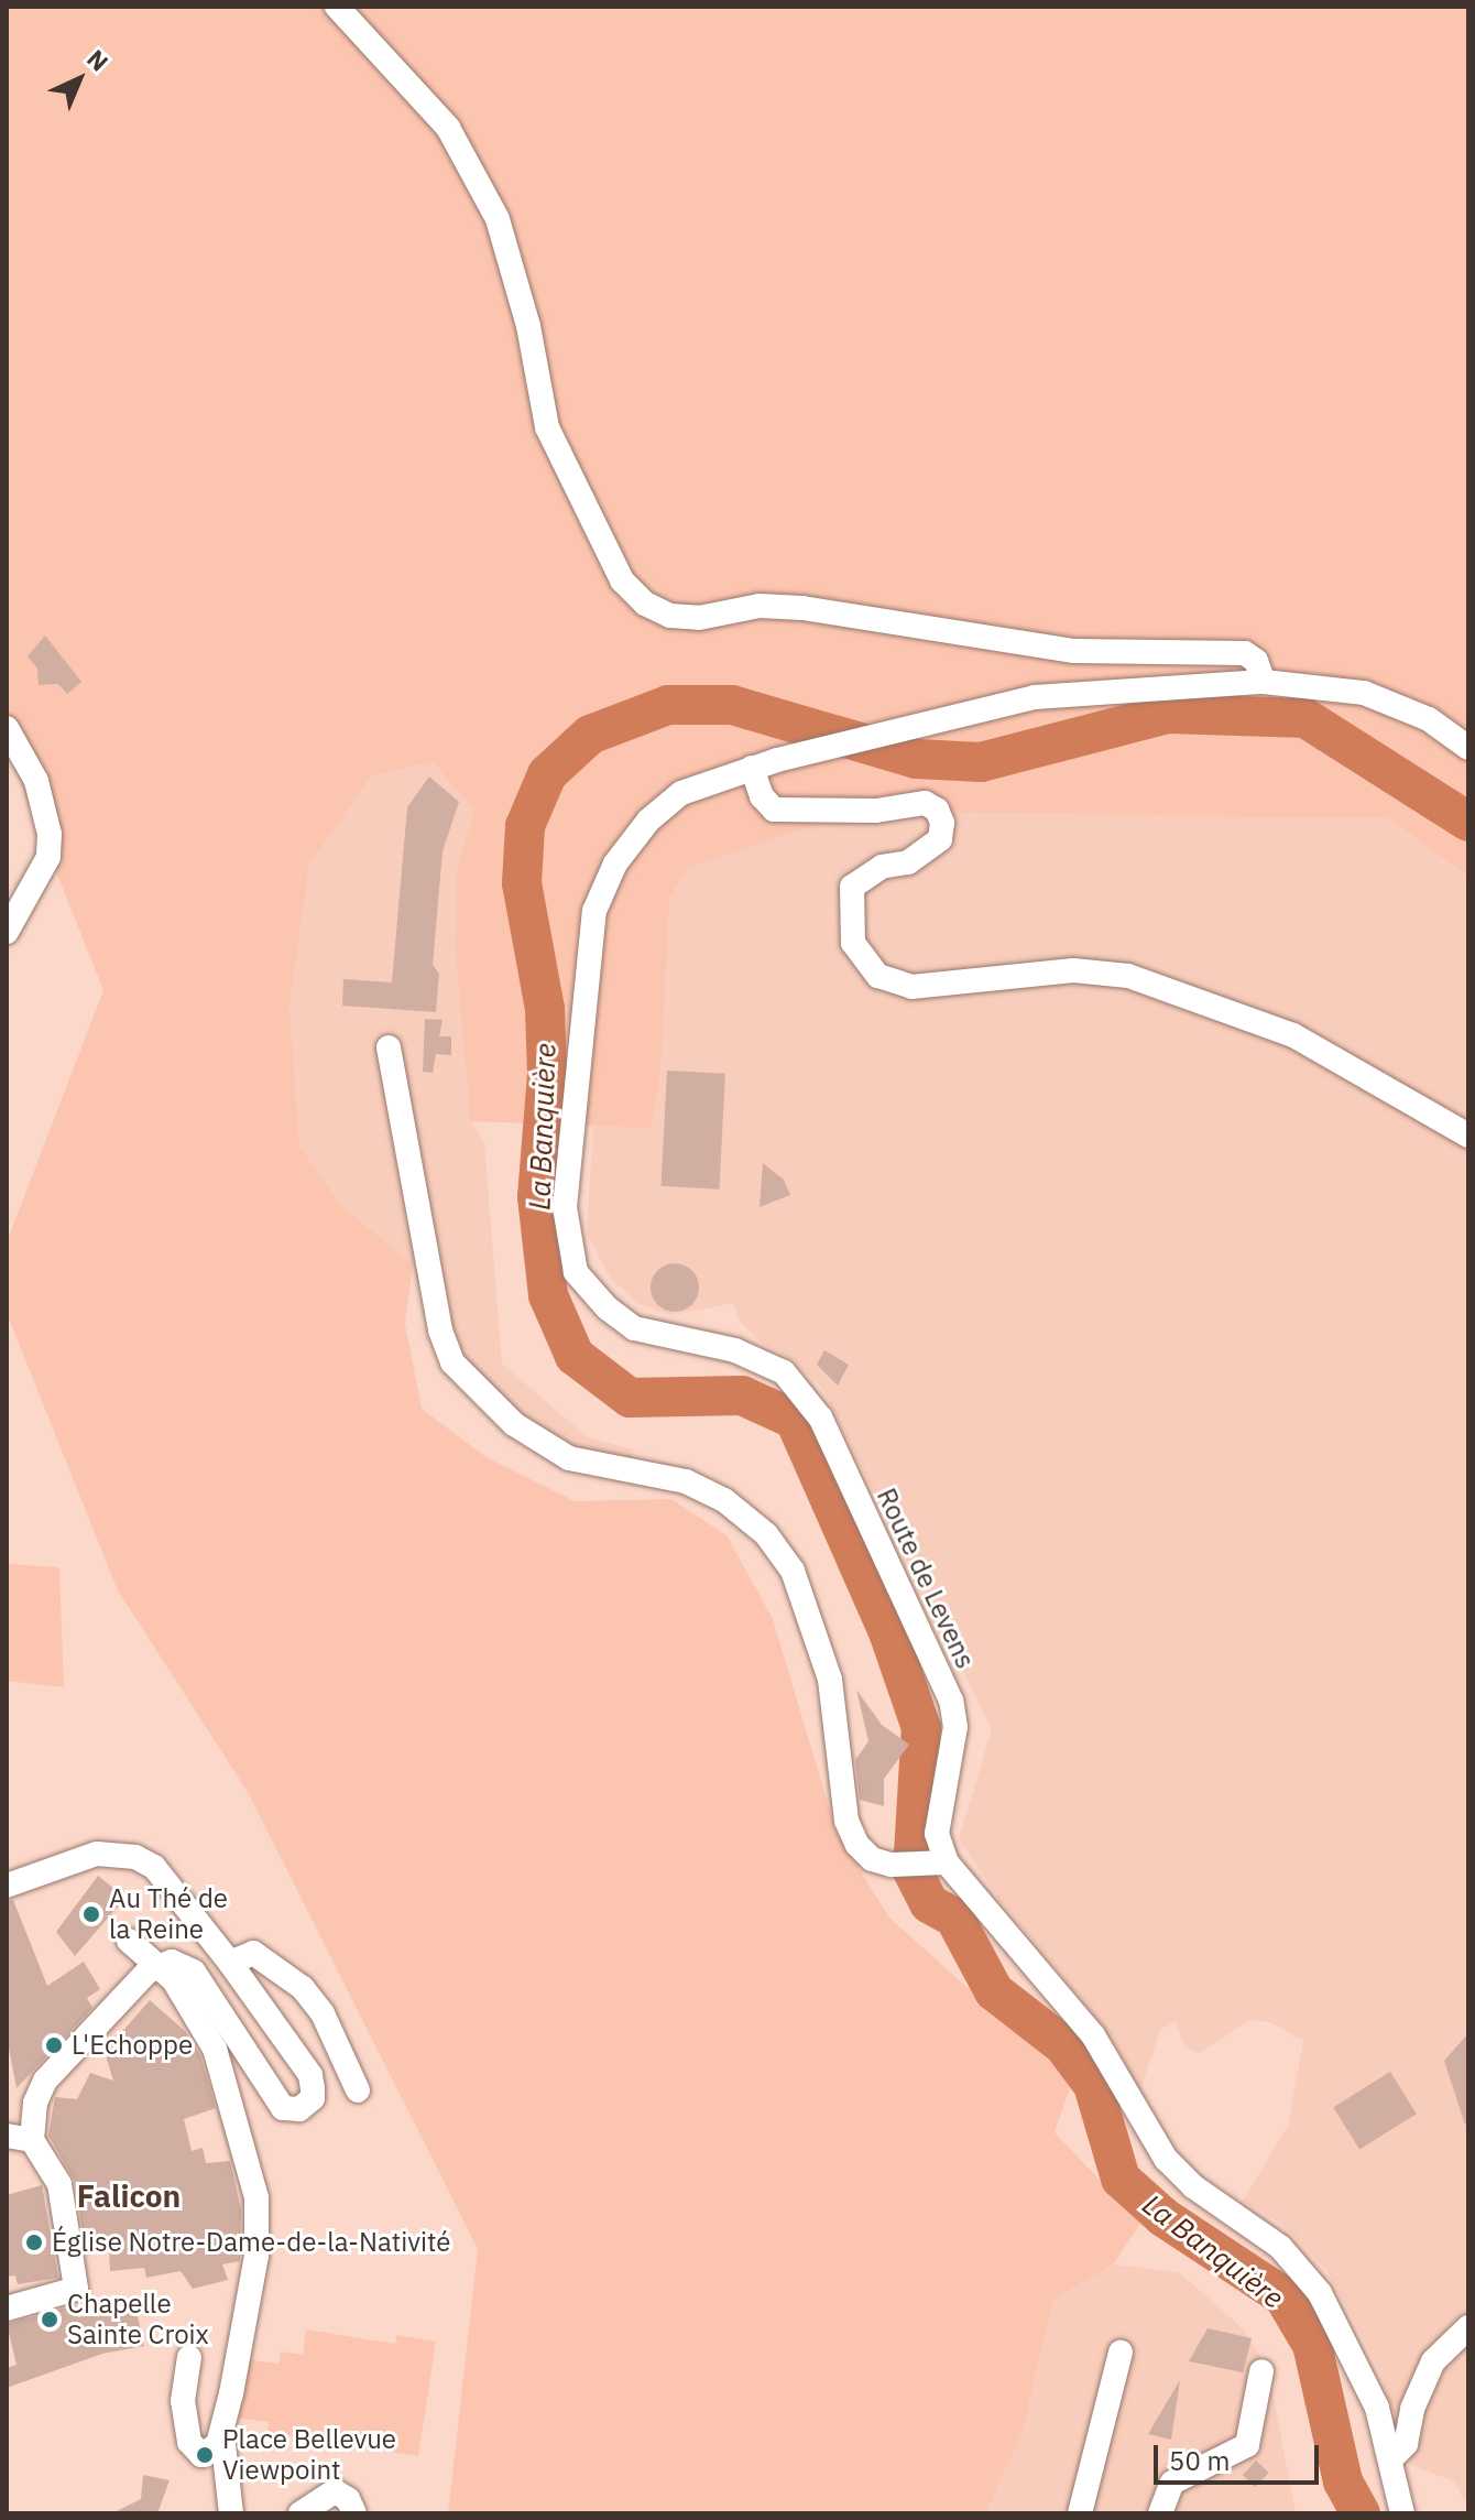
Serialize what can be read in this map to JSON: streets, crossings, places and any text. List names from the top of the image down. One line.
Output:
{"streets":{"street":["Route de Levens"]},"districts":["Falicon"],"water":["La Banquière"],"places":["Au Thé de la Reine","L'Echoppe","Église Notre-Dame-de-la-Nativité","Chapelle Sainte Croix","Place Bellevue Viewpoint"],"scale_bar":"50 m","north":"top right"}
